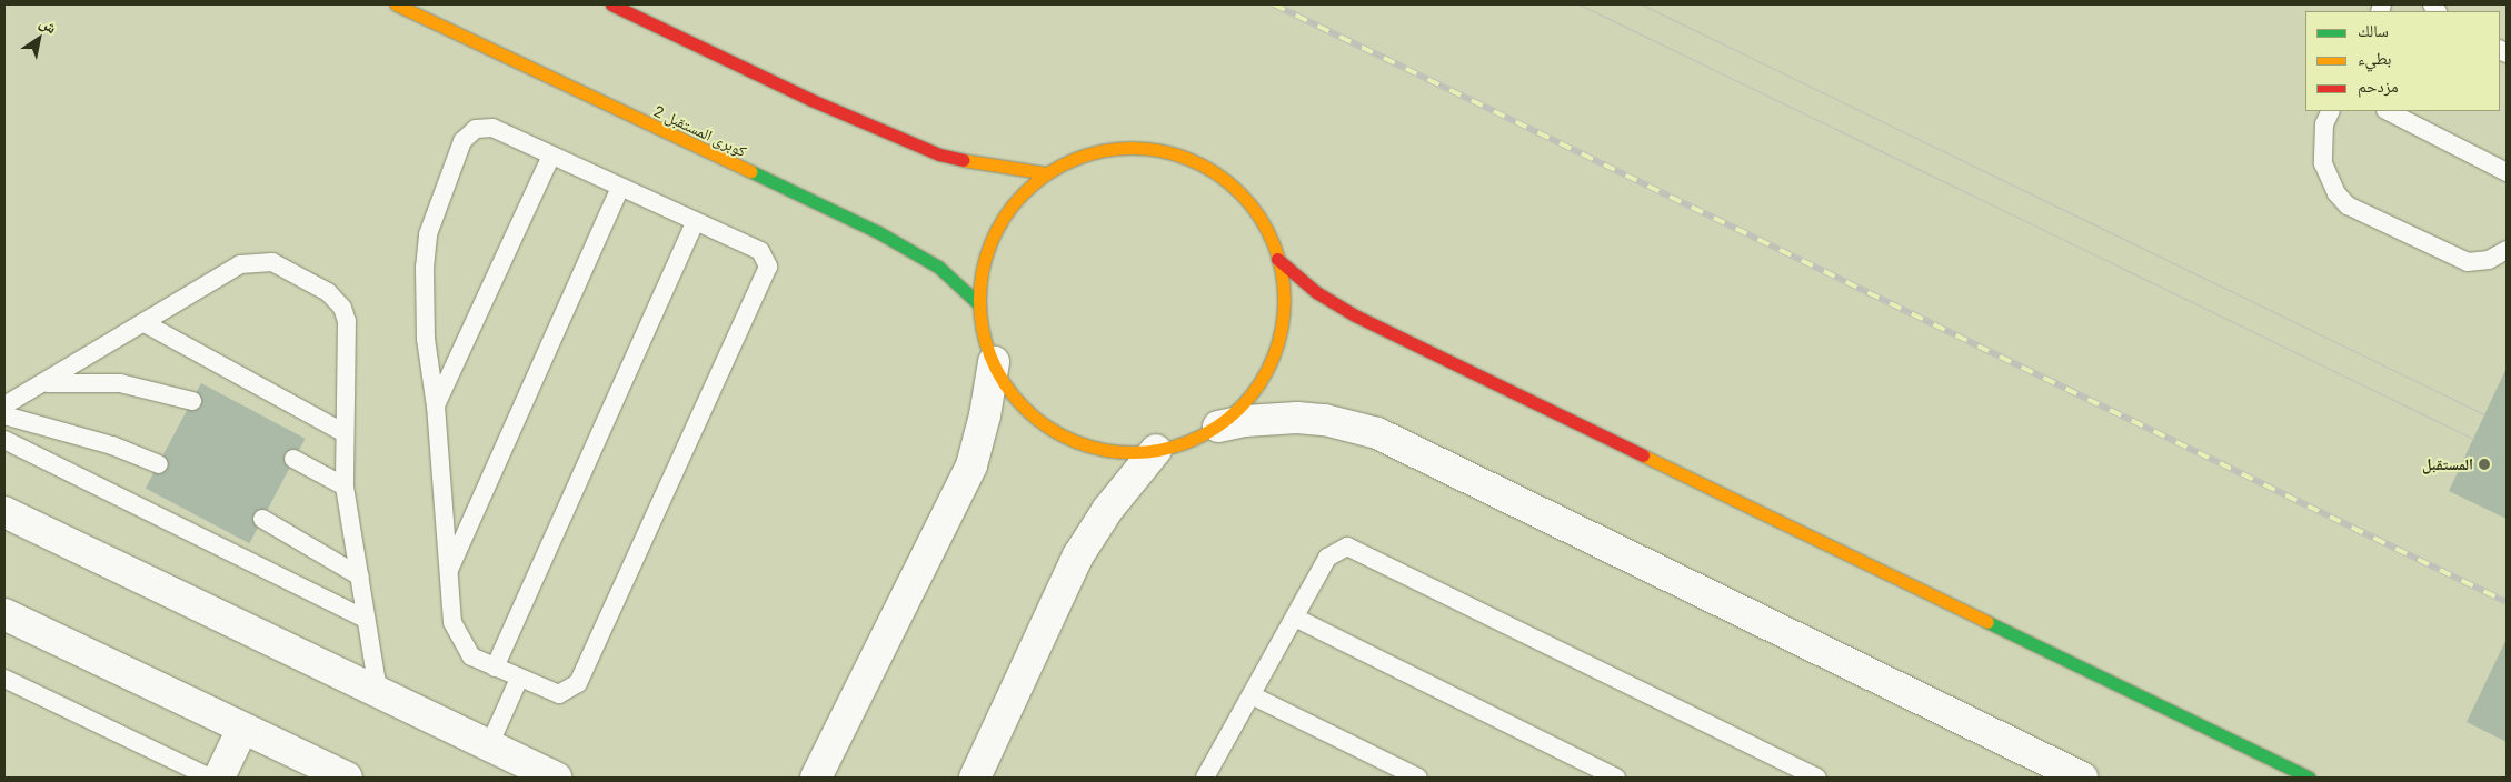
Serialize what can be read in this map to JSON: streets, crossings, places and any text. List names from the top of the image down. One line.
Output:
{"streets":{"street":["كوبرى المستقبل 2"]},"places":["المستقبل"],"legend":["سالك","بطيء","مزدحم"],"north":"top right"}
